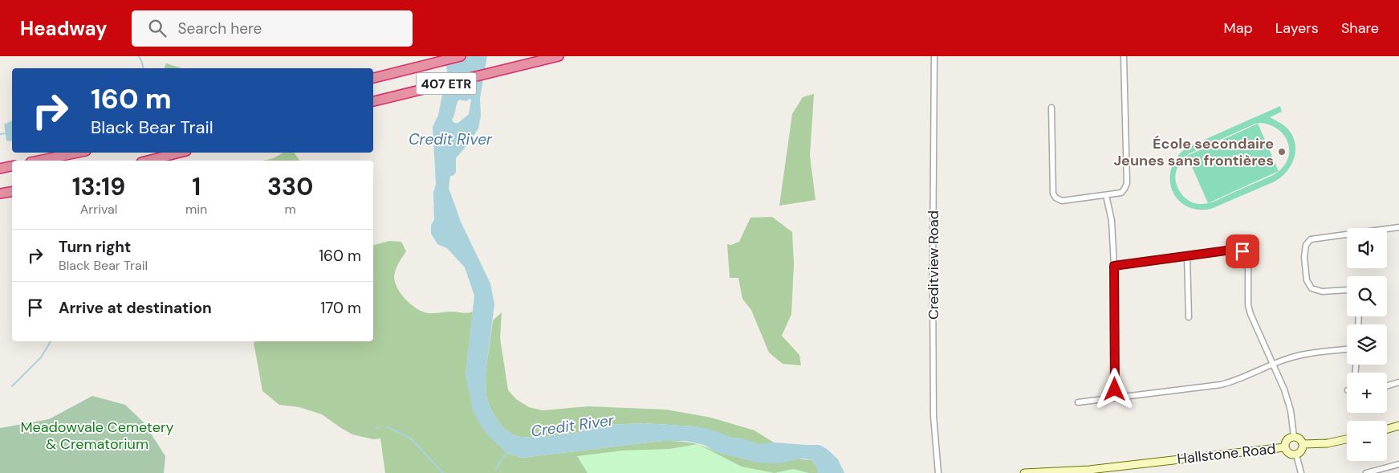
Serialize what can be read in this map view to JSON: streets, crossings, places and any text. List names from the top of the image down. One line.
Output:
{"streets":{"highway":["407 ETR"],"street":["Creditview Road","Hallstone Road"]},"water":["Credit River"],"parks":["Meadowvale Cemetery & Crematorium"],"places":["École secondaire Jeunes sans frontières"],"page":{"header":"Headway","search":"Search here","nav":["Map","Layers","Share"],"turn":["160 m","Black Bear Trail"],"eta":["13:19","Arrival","1","min","330","m"],"map_buttons":["+","−"],"list":[{"name":"Turn right","note":"Black Bear Trail","value":"160 m"},{"name":"Arrive at destination","value":"170 m"}]}}
